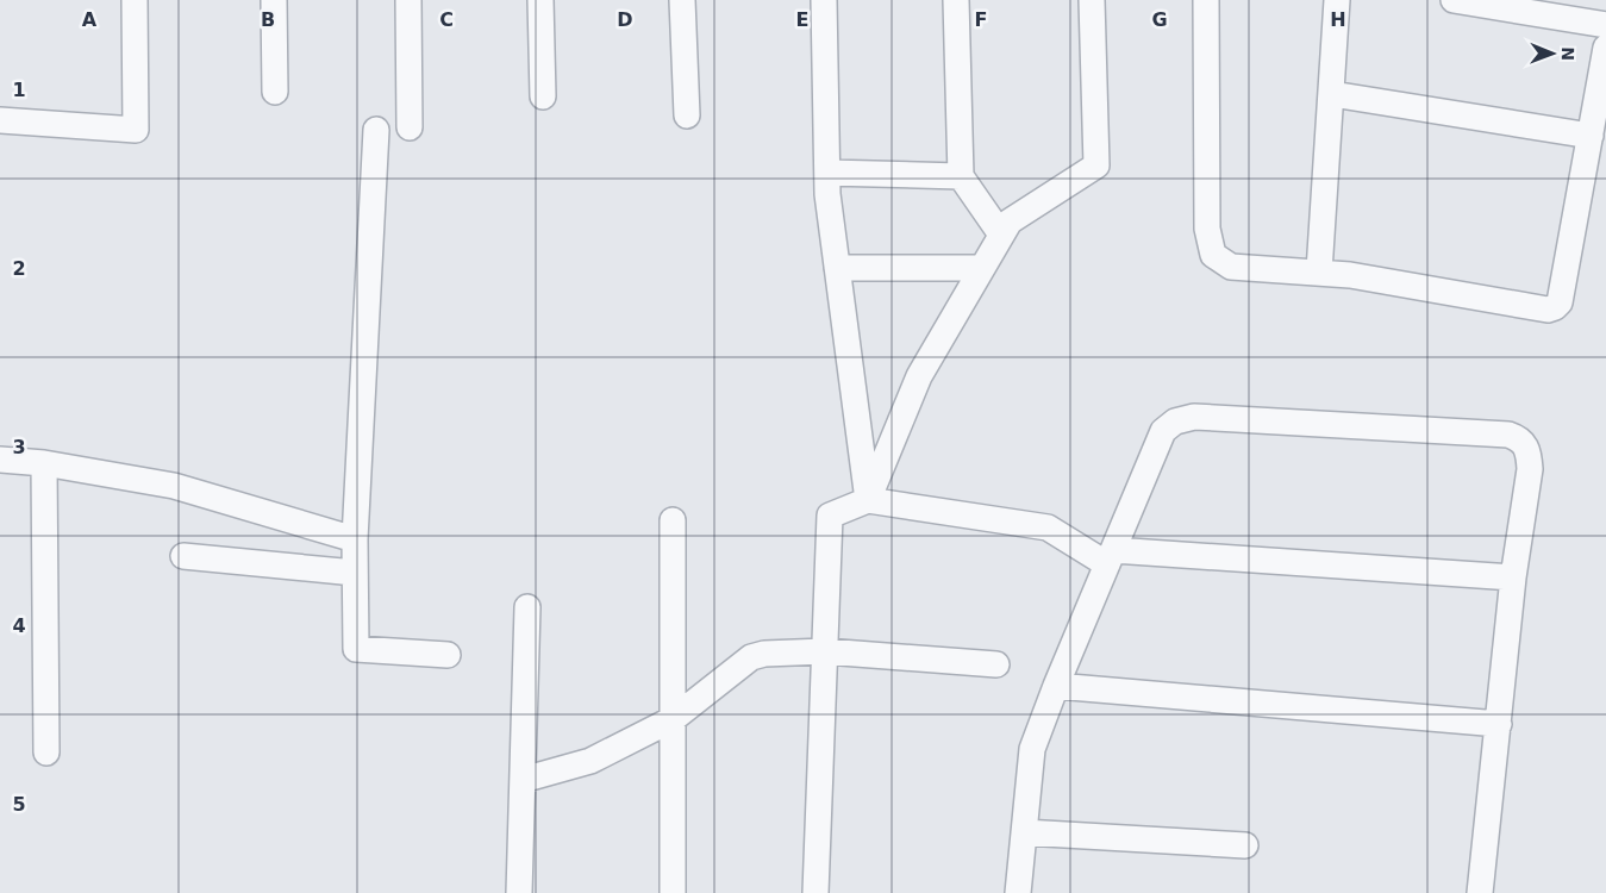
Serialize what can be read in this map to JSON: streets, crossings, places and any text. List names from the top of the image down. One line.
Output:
{"north":"right","grid":{"columns":["A","B","C","D","E","F","G","H"],"rows":["1","2","3","4","5"]}}
